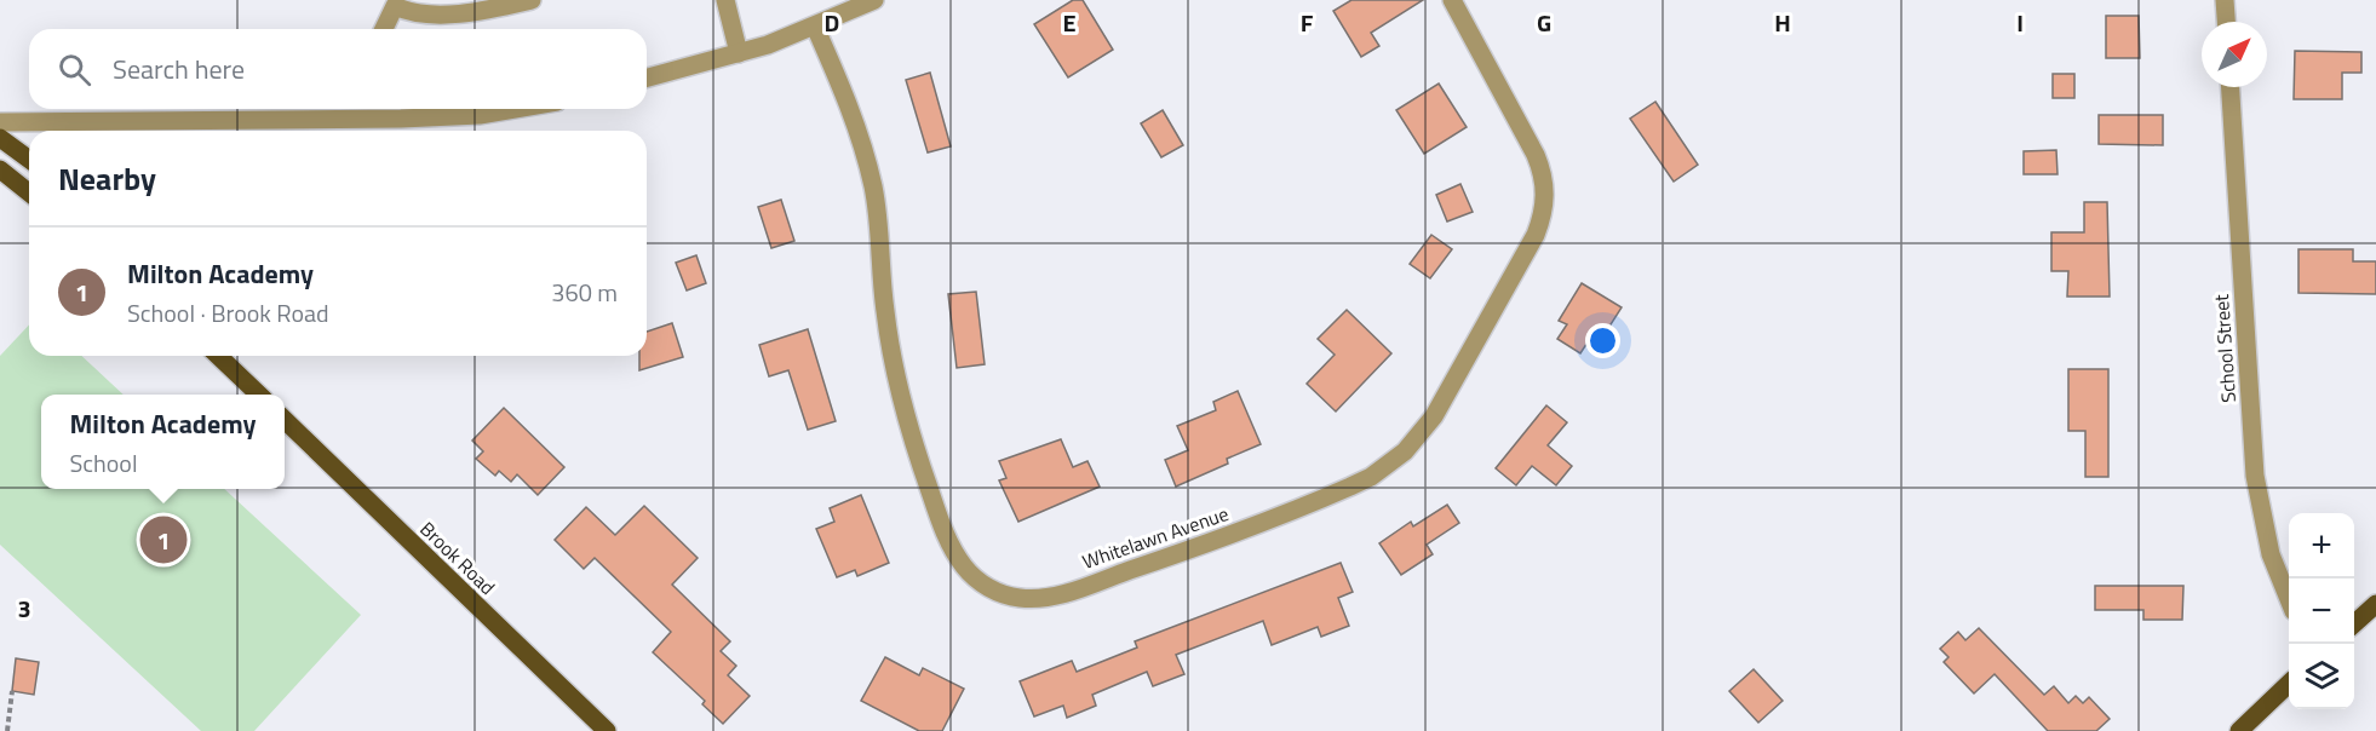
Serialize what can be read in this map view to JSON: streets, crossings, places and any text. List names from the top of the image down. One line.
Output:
{"streets":{"main road":["Brook Road"],"street":["School Street","Whitelawn Avenue"]},"north":"top right","page":{"search":"Search here","heading":"Nearby","list":[{"mark":"1","name":"Milton Academy","note":"School · Brook Road","value":"360 m"}],"popup":["Milton Academy","School"],"map_buttons":["+","−"],"pins":"1"},"grid":{"columns":["D","E","F","G","H","I"],"rows":["3"]}}
